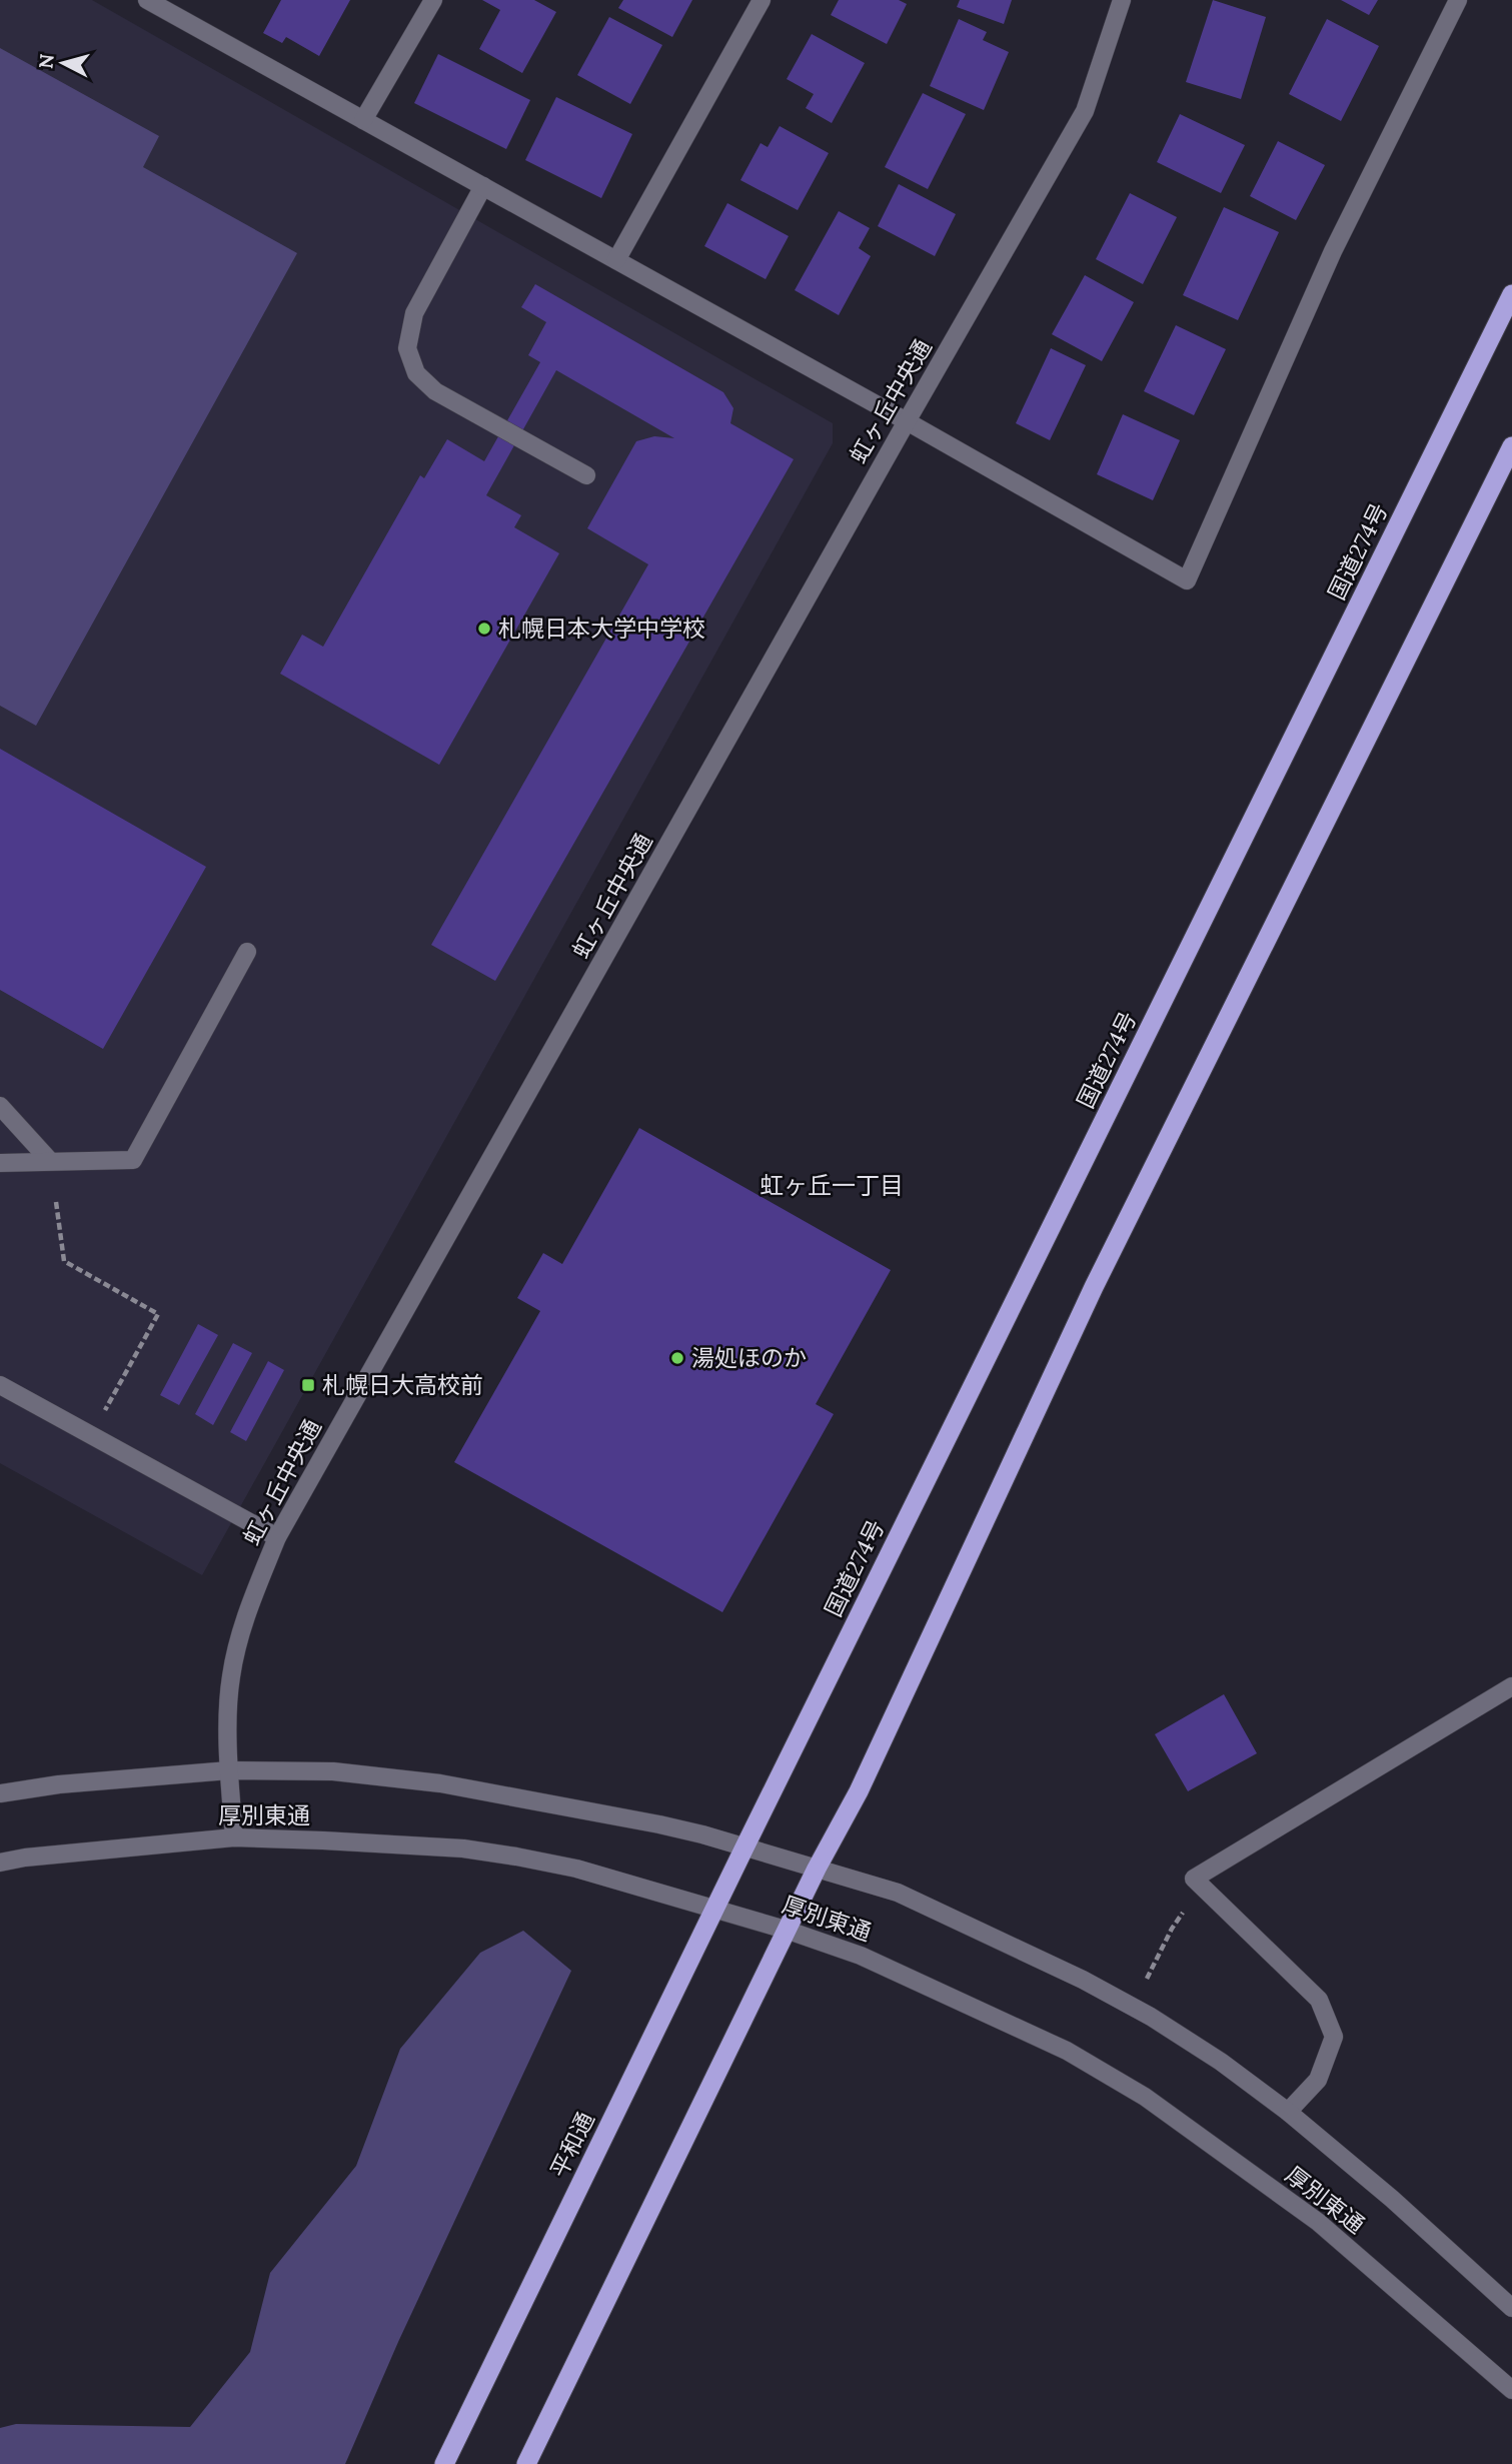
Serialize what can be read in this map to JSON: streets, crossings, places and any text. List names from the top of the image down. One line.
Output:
{"streets":{"highway":["国道274号","平和通"],"street":["虹ヶ丘中央通","厚別東通"]},"crossings":[["虹ヶ丘中央通","厚別東通"],["国道274号","厚別東通"],["国道274号","平和通"],["厚別東通","平和通"]],"districts":["虹ヶ丘一丁目"],"places":{"other":["札幌日本大学中学校","湯処ほのか"],"transit":["札幌日大高校前"]},"north":"left"}
